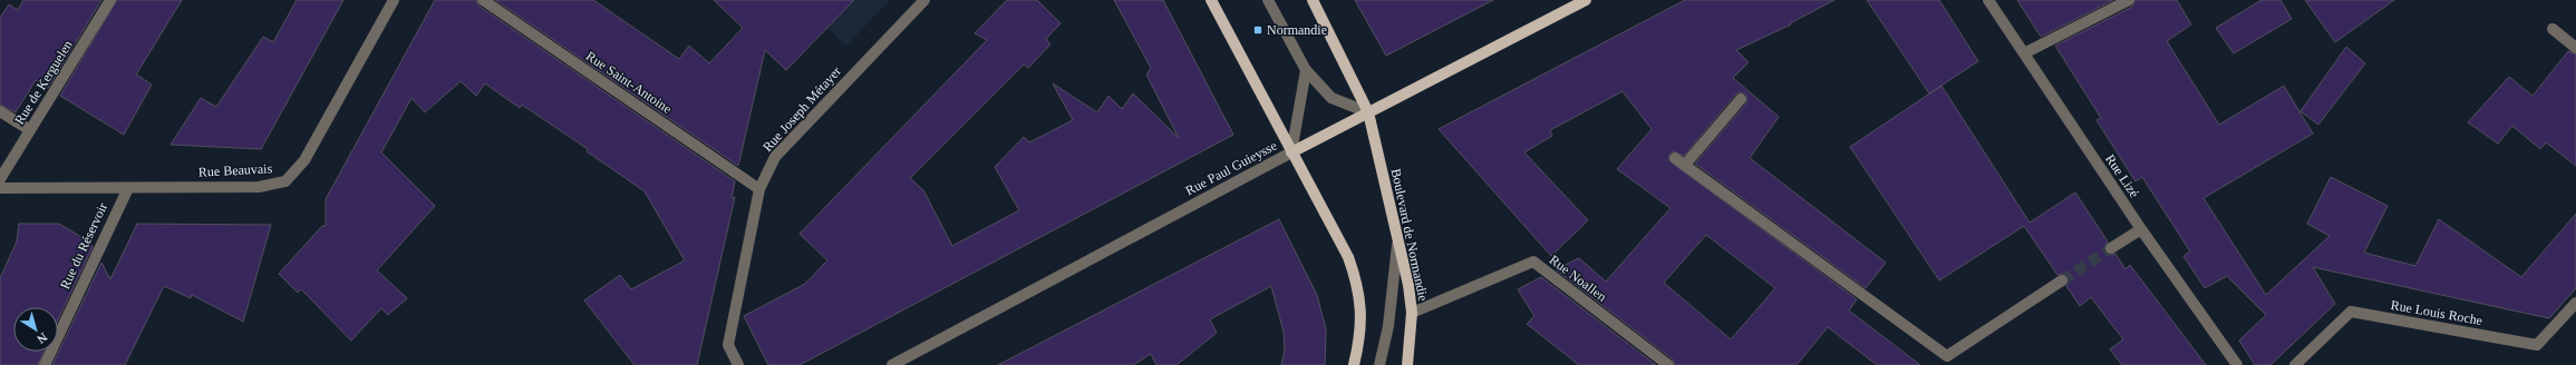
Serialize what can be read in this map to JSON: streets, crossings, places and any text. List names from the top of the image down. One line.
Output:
{"streets":{"main road":["Rue Paul Guieysse","Boulevard de Normandie"],"street":["Rue de Kerguelen","Rue Saint-Antoine","Rue Joseph Métayer","Rue Beauvais","Rue Lizé","Rue du Réservoir","Rue Noallen","Rue Louis Roche"]},"crossings":[["Rue Saint-Antoine","Rue Joseph Métayer"],["Rue Paul Guieysse","Boulevard de Normandie"],["Rue Beauvais","Rue du Réservoir"],["Boulevard de Normandie","Rue Noallen"]],"places":{"transit":["Normandie"]},"north":"bottom right"}
